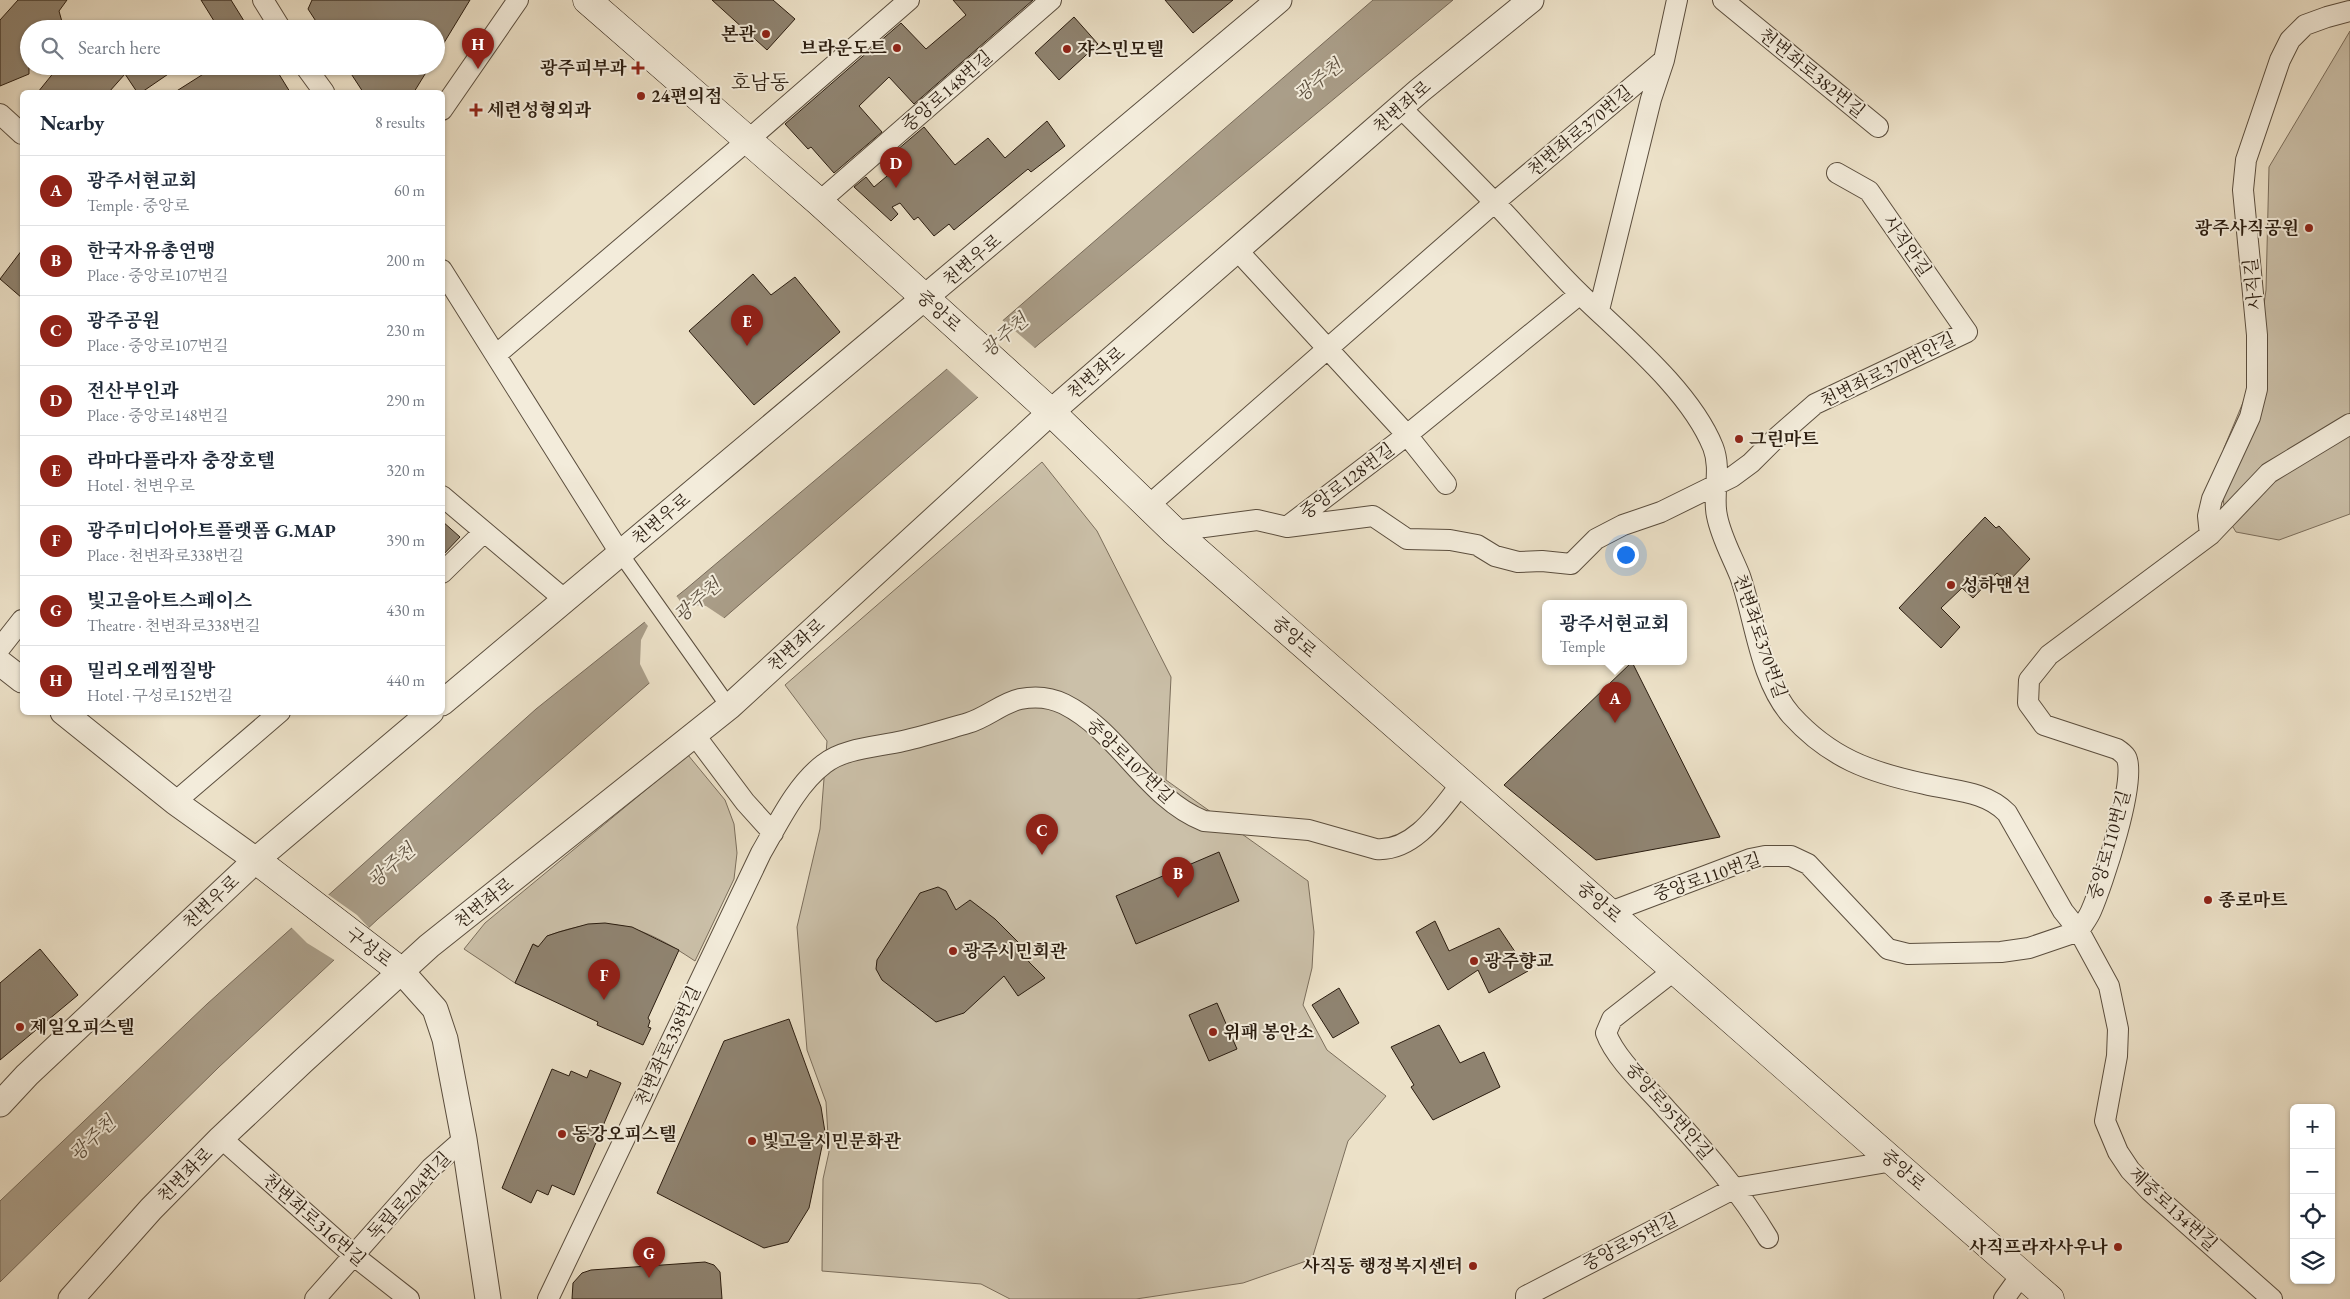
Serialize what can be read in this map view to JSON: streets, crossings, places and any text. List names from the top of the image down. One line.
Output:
{"streets":{"main road":["중앙로","구성로"],"street":["천변좌로382번길","중앙로148번길","천변좌로","천변좌로370번길","사직안길","천변우로","사직길","천변좌로370번안길","중앙로128번길","중앙로107번길","중앙로110번길","천변좌로338번길","중앙로95번안길","독립로204번길","제중로134번길","천변좌로316번길","중앙로95번길"]},"crossings":[["중앙로148번길","중앙로"],["천변좌로","천변좌로370번길"],["천변좌로","중앙로"],["천변좌로","구성로"],["천변좌로","천변좌로316번길"],["천변좌로370번길","중앙로"],["천변좌로370번길","천변좌로370번안길"],["천변좌로370번길","중앙로128번길"],["천변좌로370번길","중앙로110번길"],["천변좌로370번길","제중로134번길"],["사직안길","천변좌로370번안길"],["천변우로","중앙로"],["천변우로","구성로"],["사직길","중앙로110번길"],["중앙로","중앙로128번길"],["중앙로","중앙로107번길"],["중앙로","중앙로110번길"],["중앙로","중앙로95번안길"],["중앙로","중앙로95번길"],["천변좌로370번안길","중앙로128번길"],["중앙로107번길","천변좌로338번길"],["중앙로110번길","제중로134번길"],["구성로","독립로204번길"],["중앙로95번안길","중앙로95번길"],["독립로204번길","천변좌로316번길"]],"districts":["호남동"],"water":["광주천"],"places":{"other":["본관","브라운도트","쟈스민모텔","24편의점","광주사직공원","그린마트","성하맨션","종로마트","광주시민회관","광주향교","제일오피스텔","위패 봉안소","동강오피스텔","빛고을시민문화관","사직프라자사우나","사직동 행정복지센터"],"health":["광주피부과","세련성형외과"]},"page":{"search":"Search here","pins":["H","D","E","A","C","B","F","G"],"heading":["Nearby","8 results"],"list":[{"mark":"A","name":"광주서현교회","note":"Temple · 중앙로","value":"60 m"},{"mark":"B","name":"한국자유총연맹","note":"Place · 중앙로107번길","value":"200 m"},{"mark":"C","name":"광주공원","note":"Place · 중앙로107번길","value":"230 m"},{"mark":"D","name":"전산부인과","note":"Place · 중앙로148번길","value":"290 m"},{"mark":"E","name":"라마다플라자 충장호텔","note":"Hotel · 천변우로","value":"320 m"},{"mark":"F","name":"광주미디어아트플랫폼 G.MAP","note":"Place · 천변좌로338번길","value":"390 m"},{"mark":"G","name":"빛고을아트스페이스","note":"Theatre · 천변좌로338번길","value":"430 m"},{"mark":"H","name":"밀리오레찜질방","note":"Hotel · 구성로152번길","value":"440 m"}],"popup":["광주서현교회","Temple"],"map_buttons":["+","−"]}}
